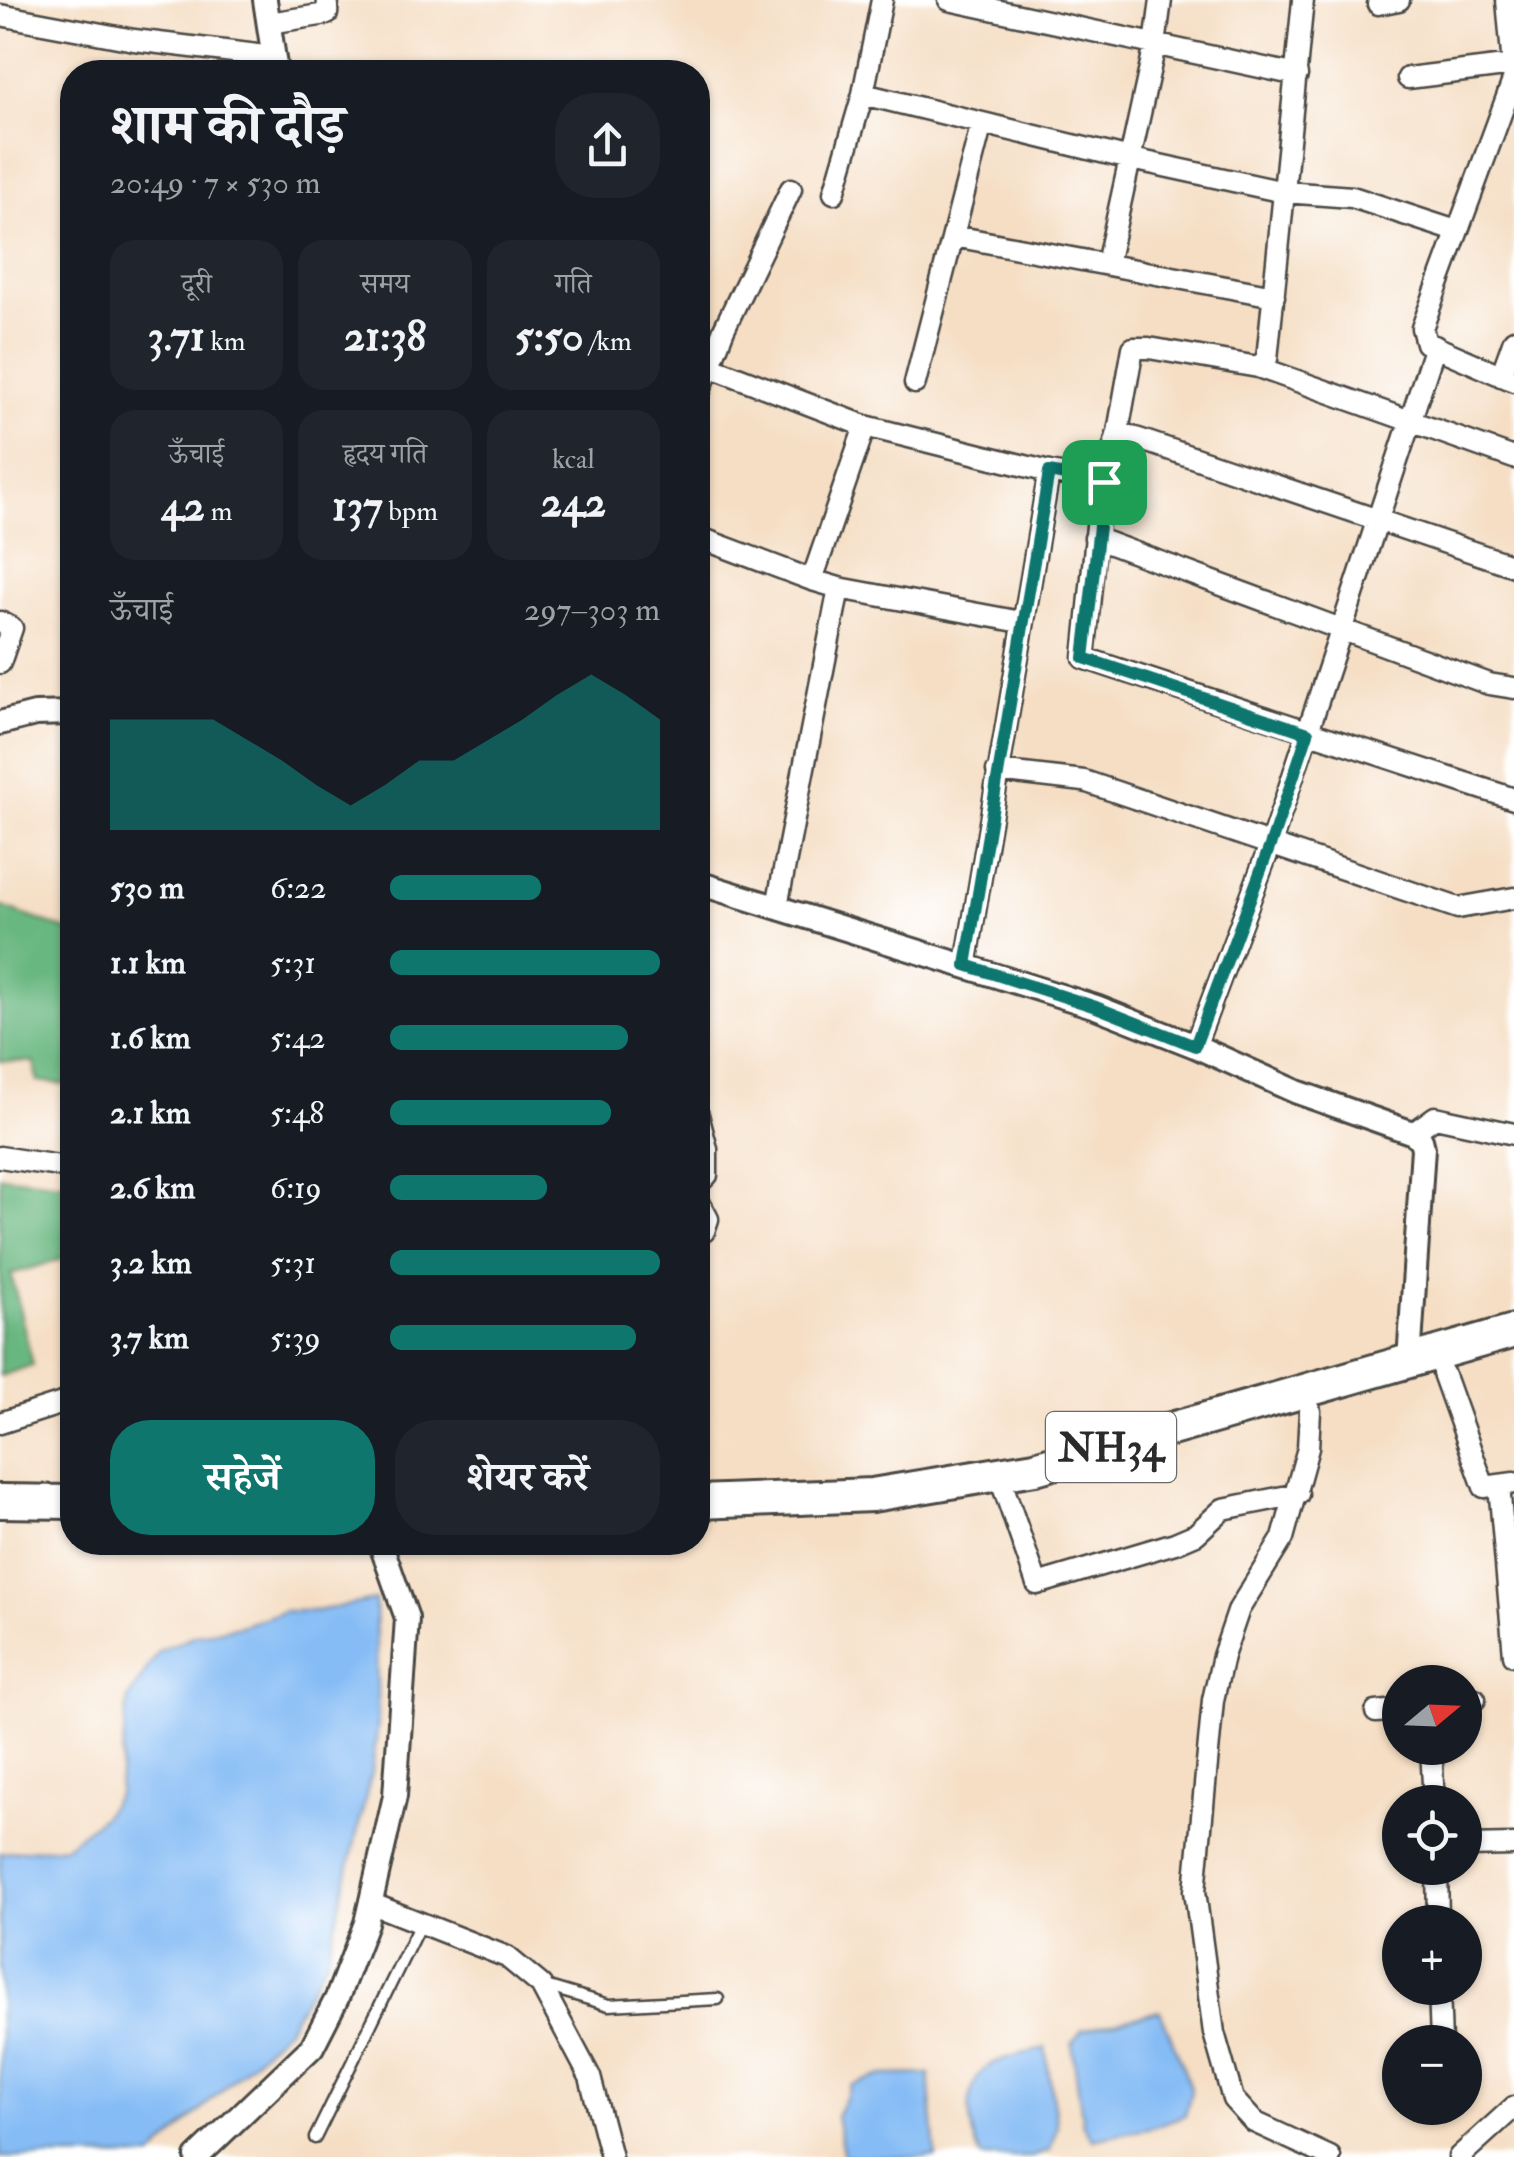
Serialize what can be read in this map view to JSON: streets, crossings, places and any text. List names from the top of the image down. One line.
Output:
{"streets":{"highway":["NH34"]},"north":"right","page":{"heading":["शाम की दौड़","20:49 · 7 × 530 m"],"stats":[["दूरी","3.71 km"],["समय","21:38"],["गति","5:50 /km"],["ऊँचाई","42 m"],["हृदय गति","137 bpm"],["kcal","242"]],"chart":["ऊँचाई","297–303 m"],"list":[{"name":"530 m","note":"6:22"},{"name":"1.1 km","note":"5:31"},{"name":"1.6 km","note":"5:42"},{"name":"2.1 km","note":"5:48"},{"name":"2.6 km","note":"6:19"},{"name":"3.2 km","note":"5:31"},{"name":"3.7 km","note":"5:39"}],"buttons":["सहेजें","शेयर करें"],"map_buttons":["+","−"]}}
